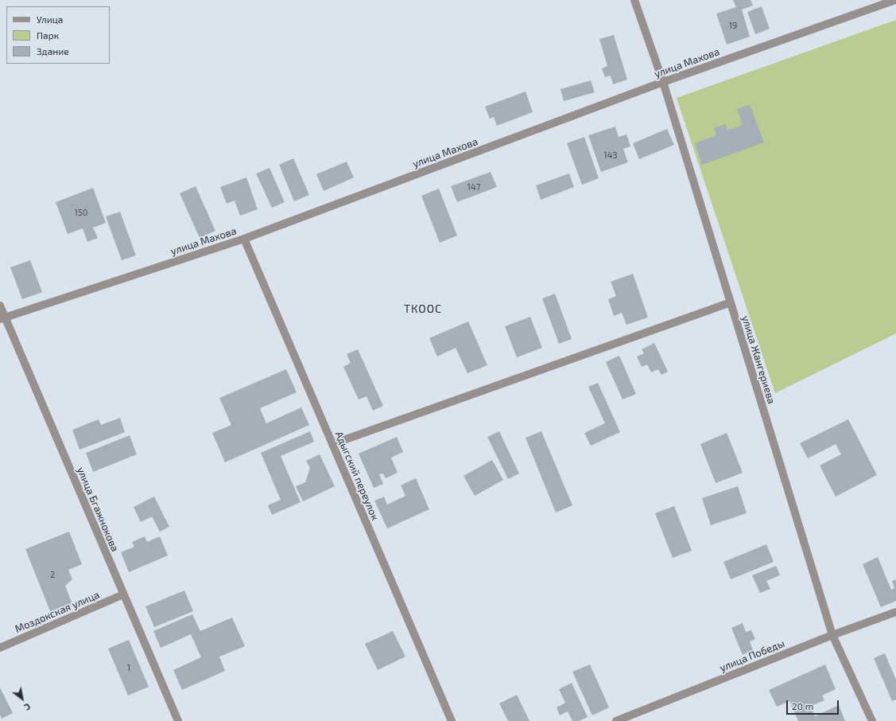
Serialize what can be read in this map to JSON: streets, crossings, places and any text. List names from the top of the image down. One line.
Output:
{"streets":{"street":["улица Махова","улица Жангериева","Адыгский переулок","улица Бгажнокова","Моздокская улица","улица Победы"]},"crossings":[["улица Махова","улица Жангериева"],["улица Махова","Адыгский переулок"],["улица Махова","улица Бгажнокова"],["улица Жангериева","улица Победы"],["улица Бгажнокова","Моздокская улица"]],"districts":["ТКООС"],"house_numbers":["19","143","147","150","2","1"],"legend":["Улица","Парк","Здание"],"scale_bar":"20 m","north":"bottom right"}
